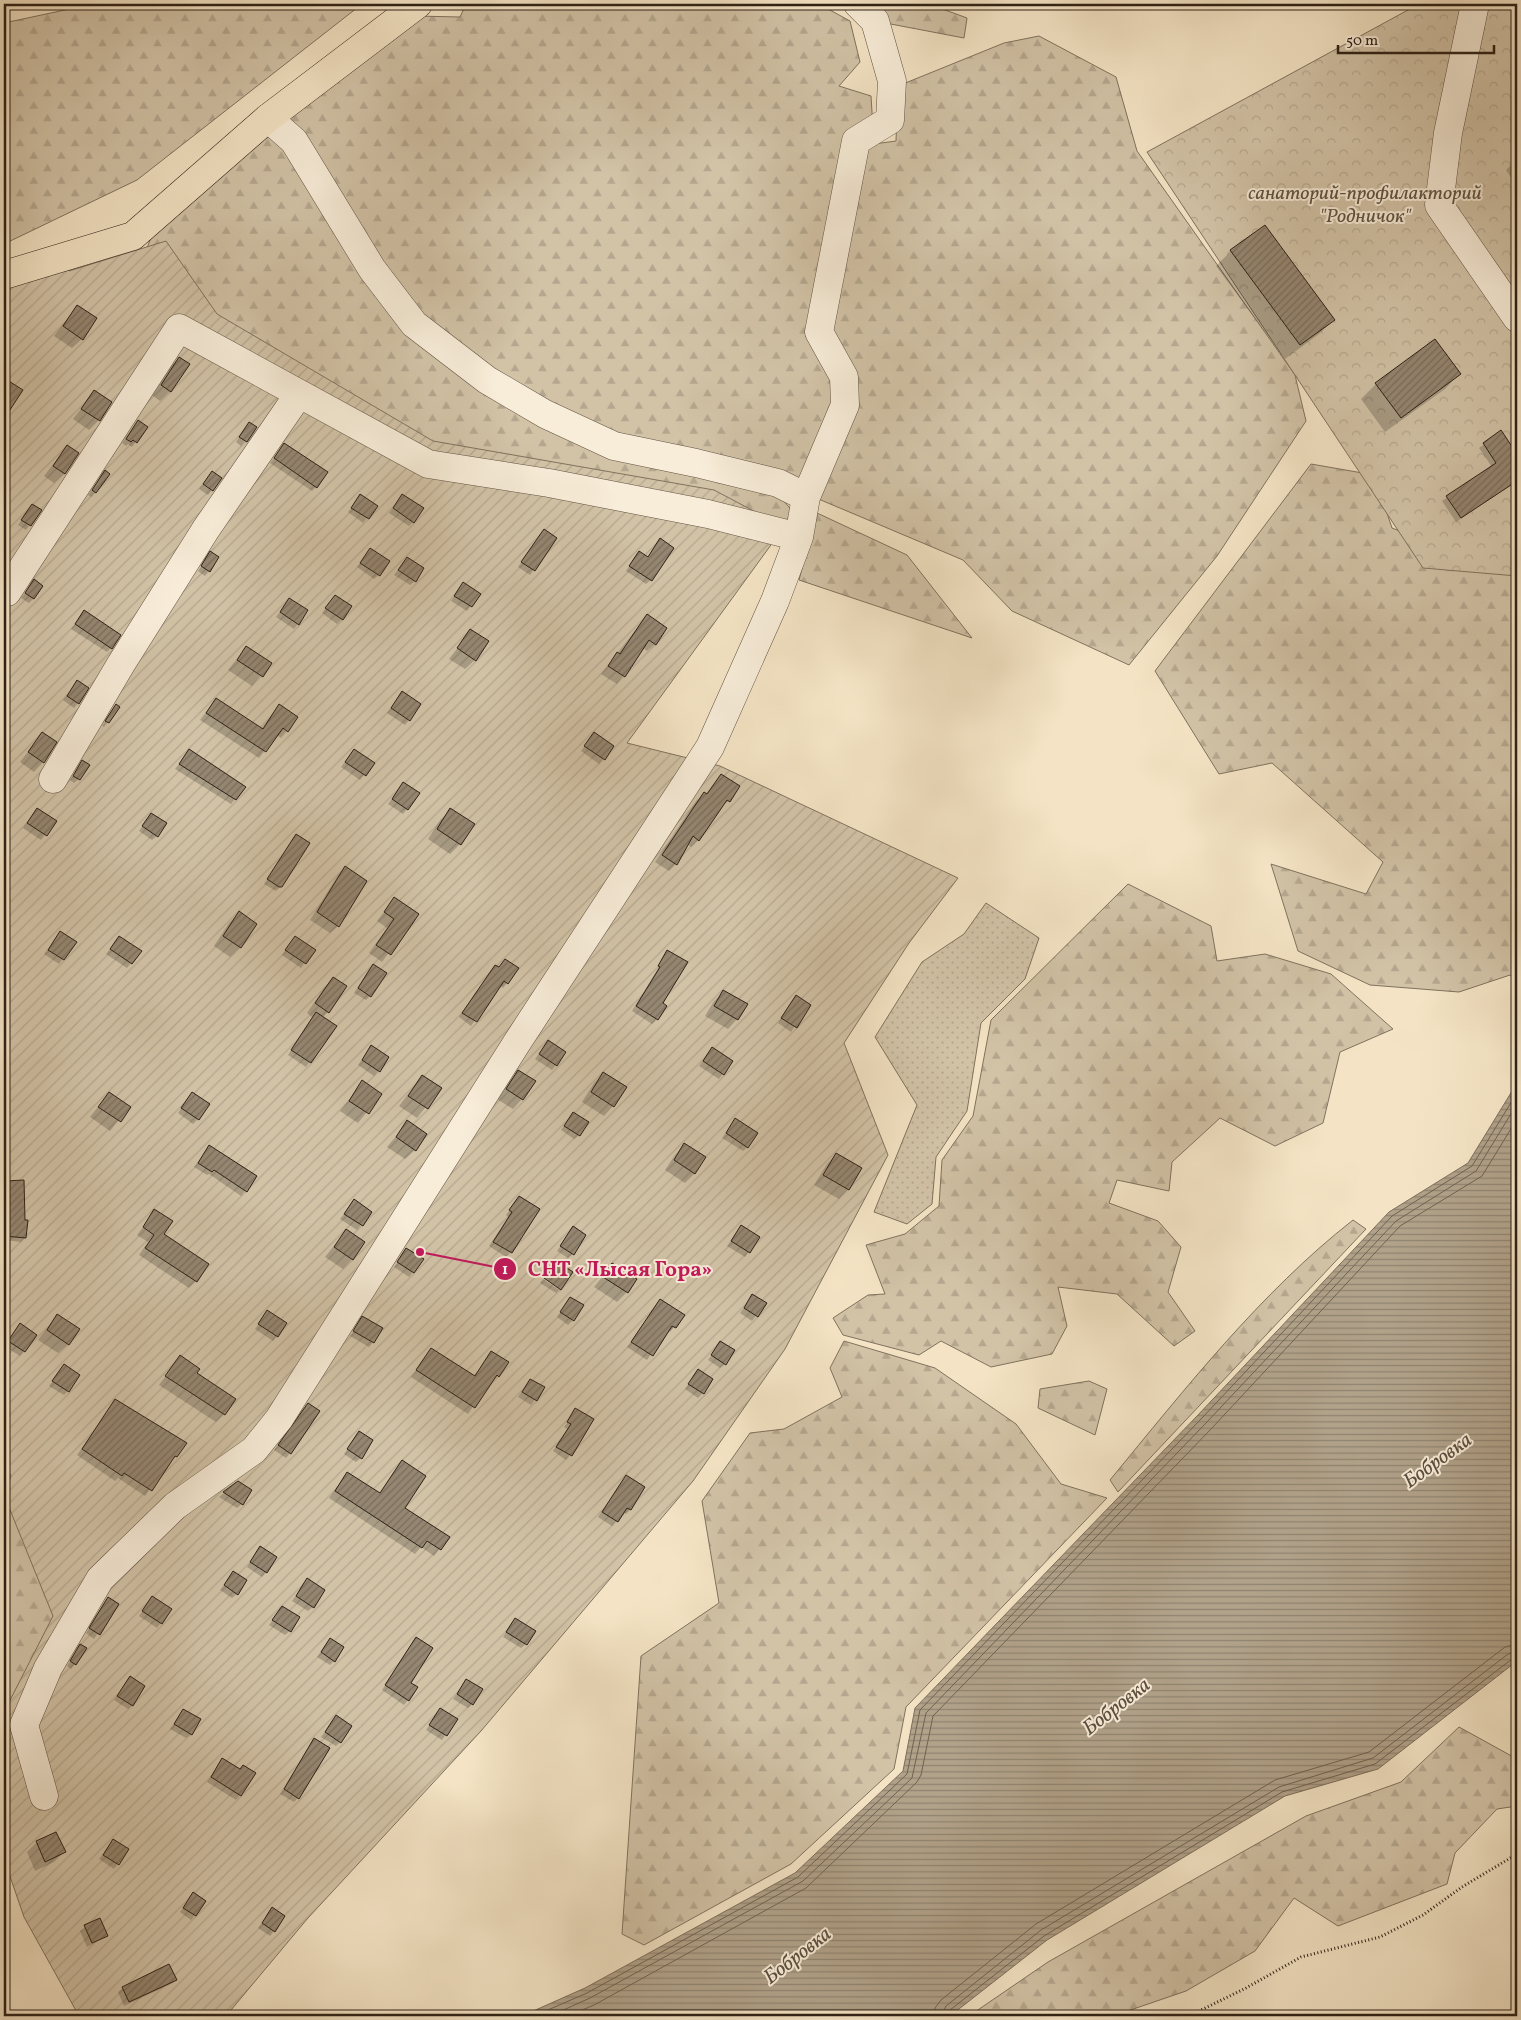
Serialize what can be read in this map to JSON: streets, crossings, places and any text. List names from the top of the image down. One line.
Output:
{"water":["Бобровка"],"parks":["санаторий-профилакторий \"Родничок\""],"places":["СНТ «Лысая Гора»"],"scale_bar":"50 m"}
